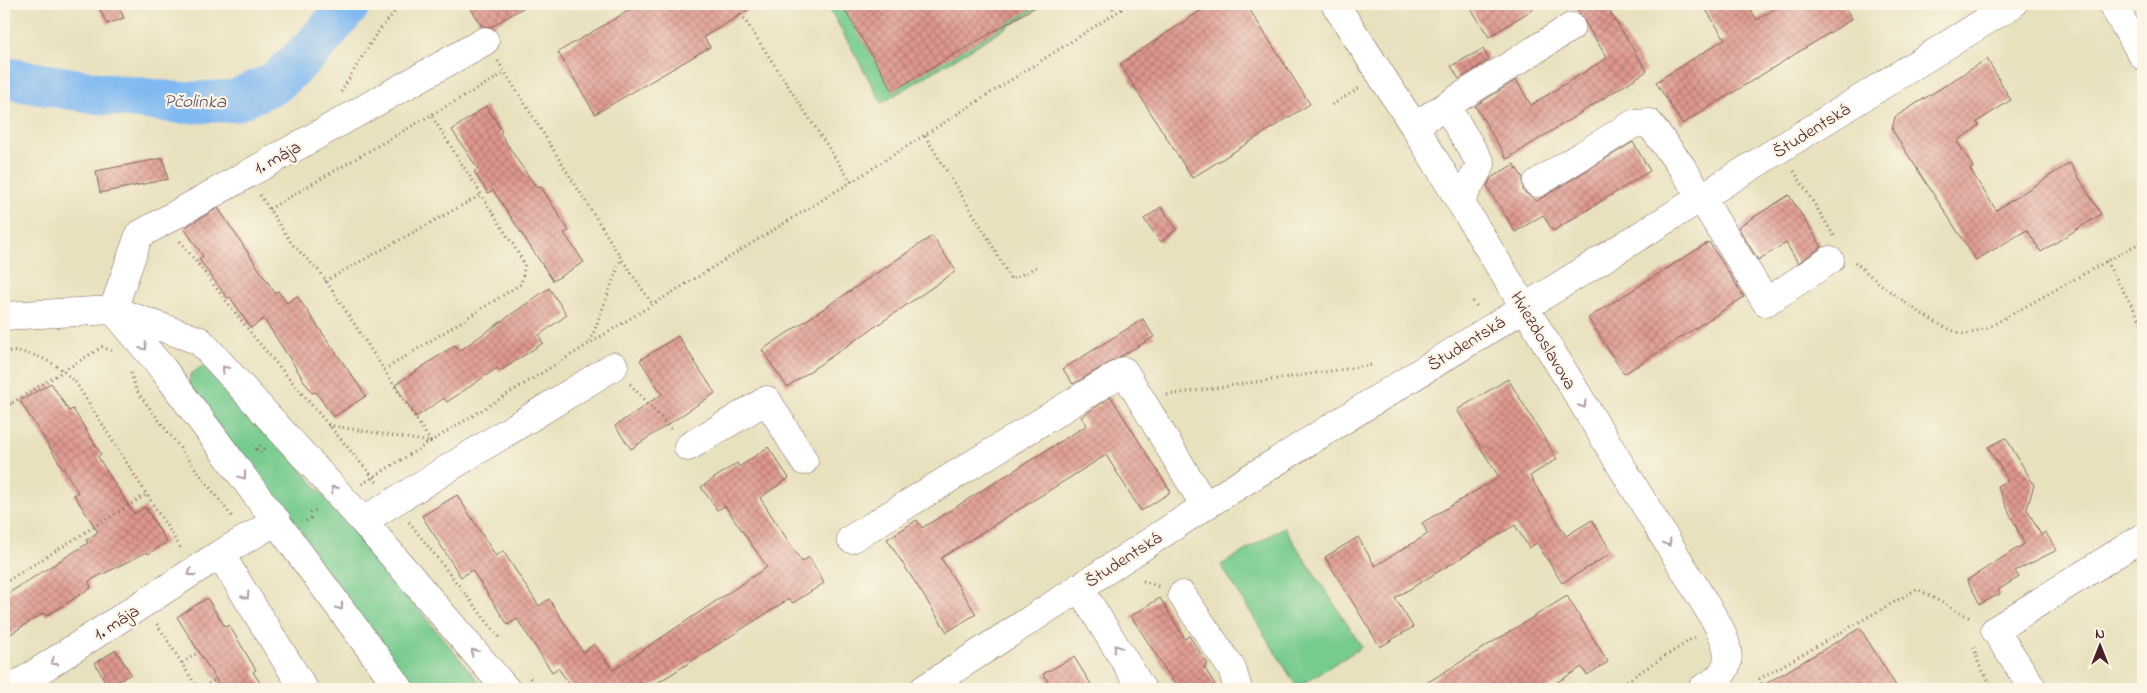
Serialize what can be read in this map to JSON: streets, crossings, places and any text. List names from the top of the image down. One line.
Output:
{"streets":{"street":["Študentská","1. mája","Hviezdoslavova"]},"crossings":[["Študentská","Hviezdoslavova"]],"one_way":["Hviezdoslavova"],"water":["Pčolinka"],"north":"top"}
